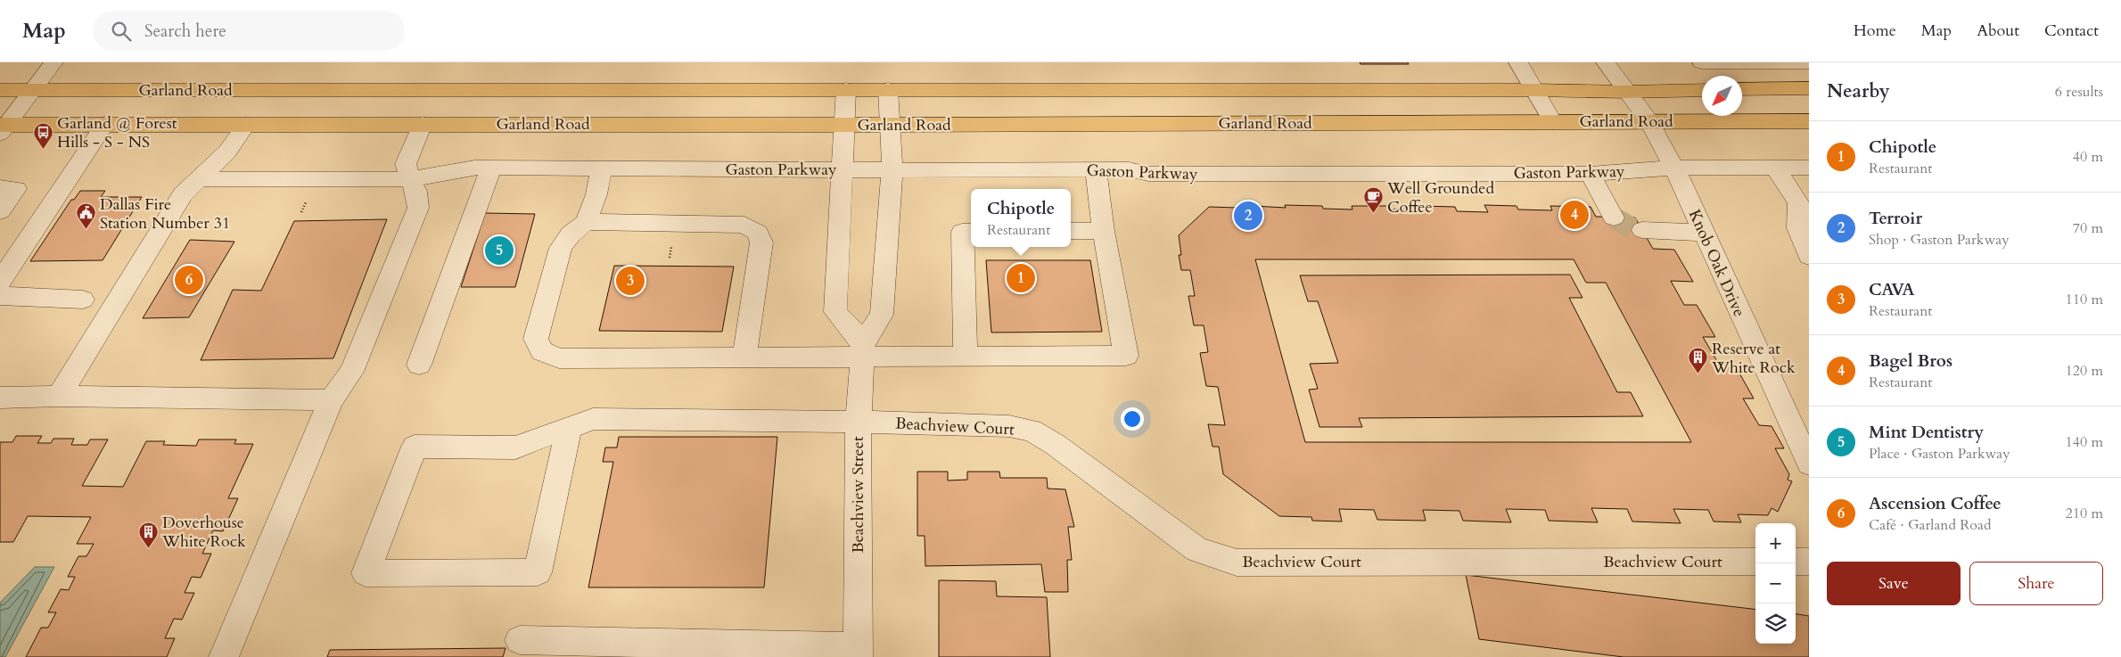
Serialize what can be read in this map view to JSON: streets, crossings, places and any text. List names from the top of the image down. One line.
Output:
{"streets":{"main road":["Garland Road"],"street":["Gaston Parkway","Knob Oak Drive","Beachview Court","Beachview Street"]},"crossings":[["Garland Road","Knob Oak Drive"],["Gaston Parkway","Knob Oak Drive"],["Beachview Court","Beachview Street"]],"places":{"bus stop":["Garland @ Forest Hills - S - NS"],"cafe":["Well Grounded Coffee"],"public building":["Dallas Fire Station Number 31"],"building":["Reserve at White Rock","Doverhouse White Rock"]},"north":"bottom left","page":{"header":"Map","search":"Search here","nav":["Home","Map","About","Contact"],"heading":["Nearby","6 results"],"list":[{"mark":"1","name":"Chipotle","note":"Restaurant","value":"40 m"},{"mark":"2","name":"Terroir","note":"Shop · Gaston Parkway","value":"70 m"},{"mark":"3","name":"CAVA","note":"Restaurant","value":"110 m"},{"mark":"4","name":"Bagel Bros","note":"Restaurant","value":"120 m"},{"mark":"5","name":"Mint Dentistry","note":"Place · Gaston Parkway","value":"140 m"},{"mark":"6","name":"Ascension Coffee","note":"Café · Garland Road","value":"210 m"}],"popup":["Chipotle","Restaurant"],"pins":["4","2","5","1","6","3"],"map_buttons":["+","−"],"buttons":["Save","Share"]}}
